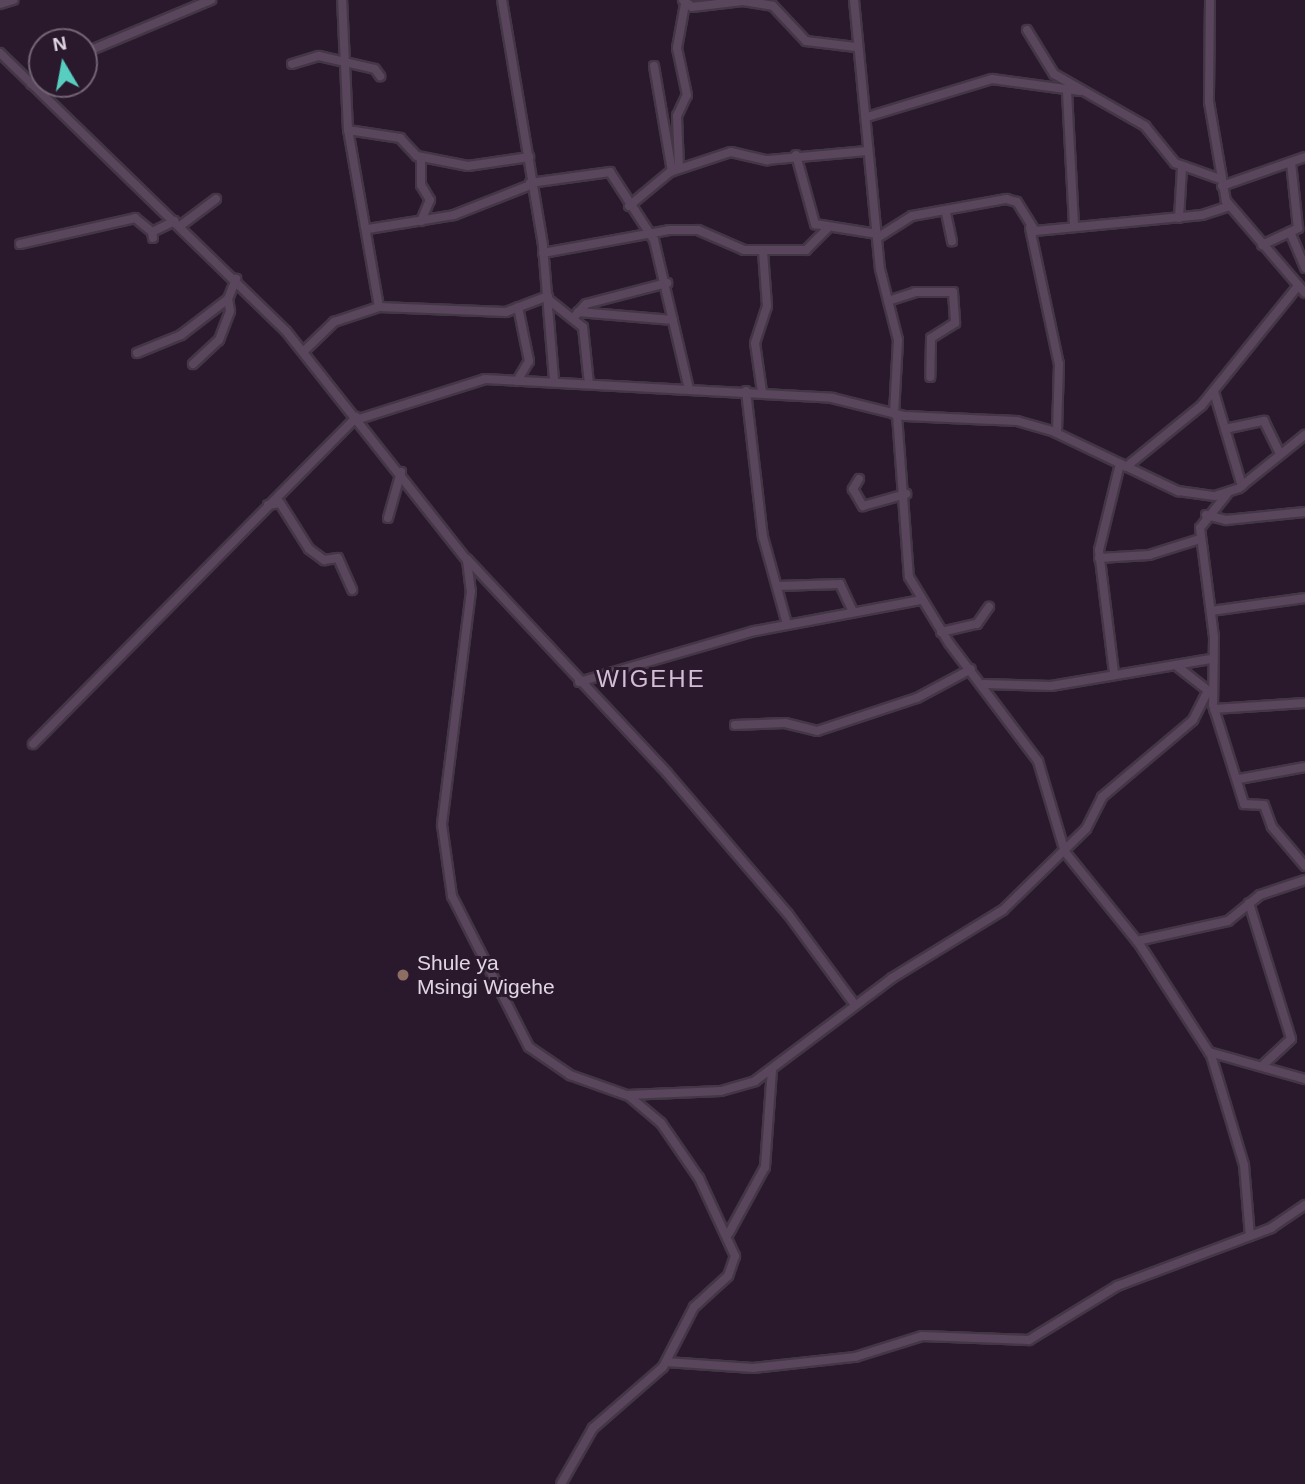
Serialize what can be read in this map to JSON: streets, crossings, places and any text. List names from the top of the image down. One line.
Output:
{"districts":["WIGEHE"],"places":["Shule ya Msingi Wigehe"],"north":"top"}
